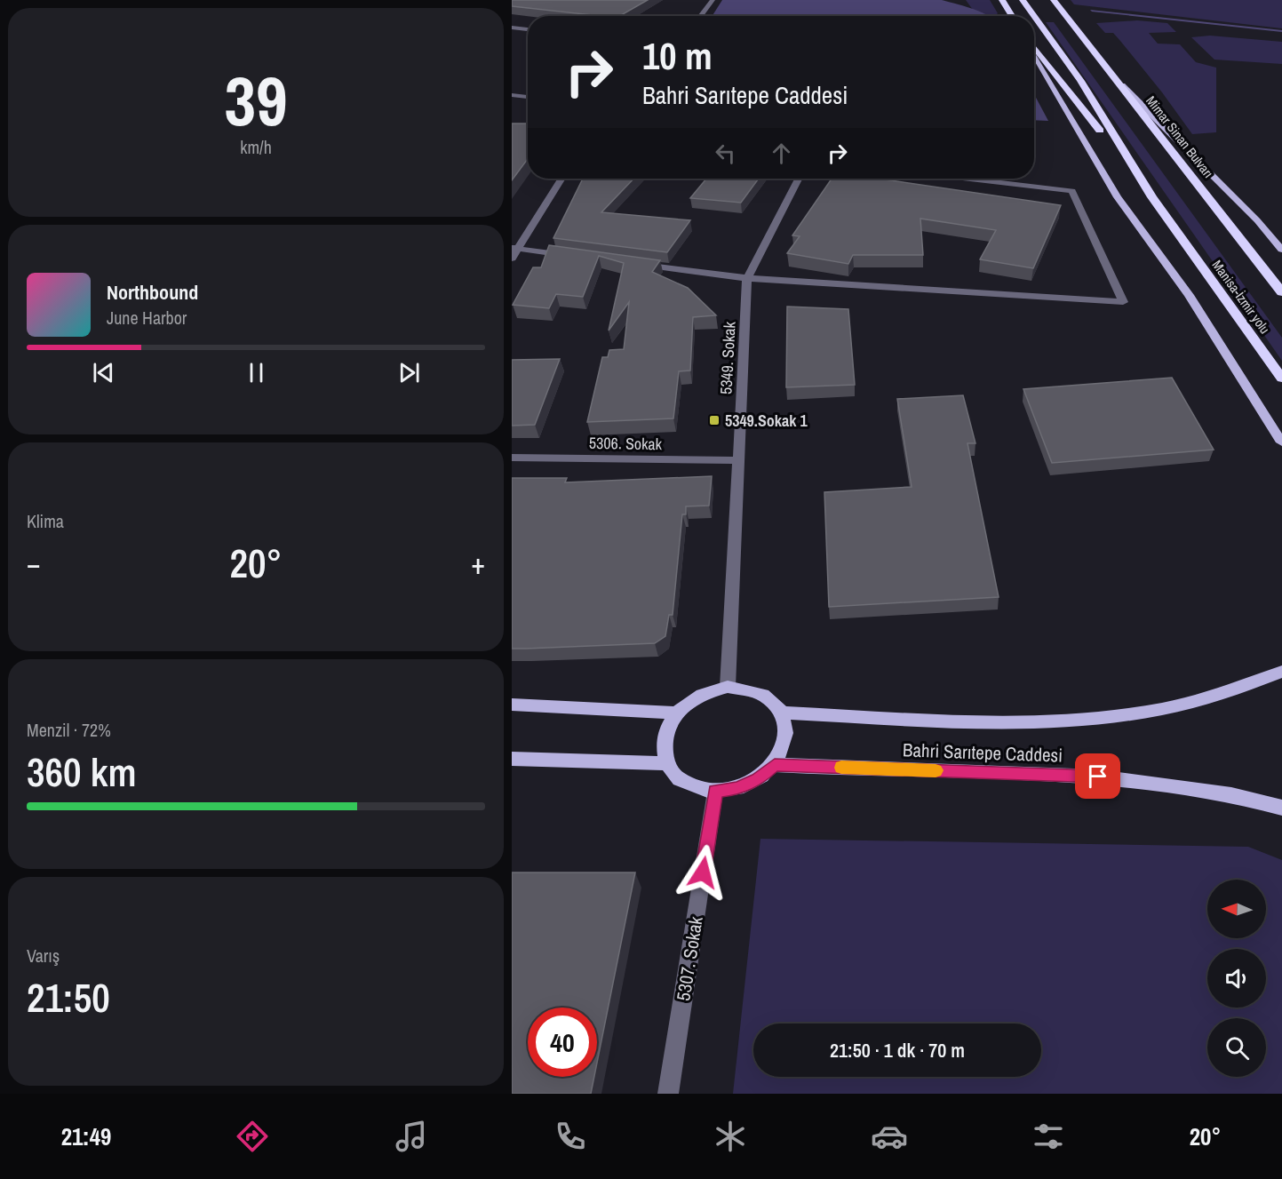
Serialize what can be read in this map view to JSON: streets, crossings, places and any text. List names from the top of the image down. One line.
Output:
{"streets":{"highway":["Mimar Sinan Bulvarı","Manisa-İzmir yolu"],"main road":["Bahri Sarıtepe Caddesi"],"street":["5349. Sokak","5306. Sokak","5307. Sokak"]},"crossings":[["5349. Sokak","5306. Sokak"],["5349. Sokak","Bahri Sarıtepe Caddesi"],["5349. Sokak","5307. Sokak"],["Bahri Sarıtepe Caddesi","5307. Sokak"]],"places":{"transit":["5349.Sokak 1"]},"north":"left","page":{"tile":[["39","km/h"],"Klima",["Menzil · 72%","360 km"],["Varış","21:50"]],"turn":["10 m","Bahri Sarıtepe Caddesi"],"song":["Northbound","June Harbor"],"heat":["−","20°","+"],"limit":"40","trip":"21:50 · 1 dk · 70 m","tabs":["21:49","20°"]}}
